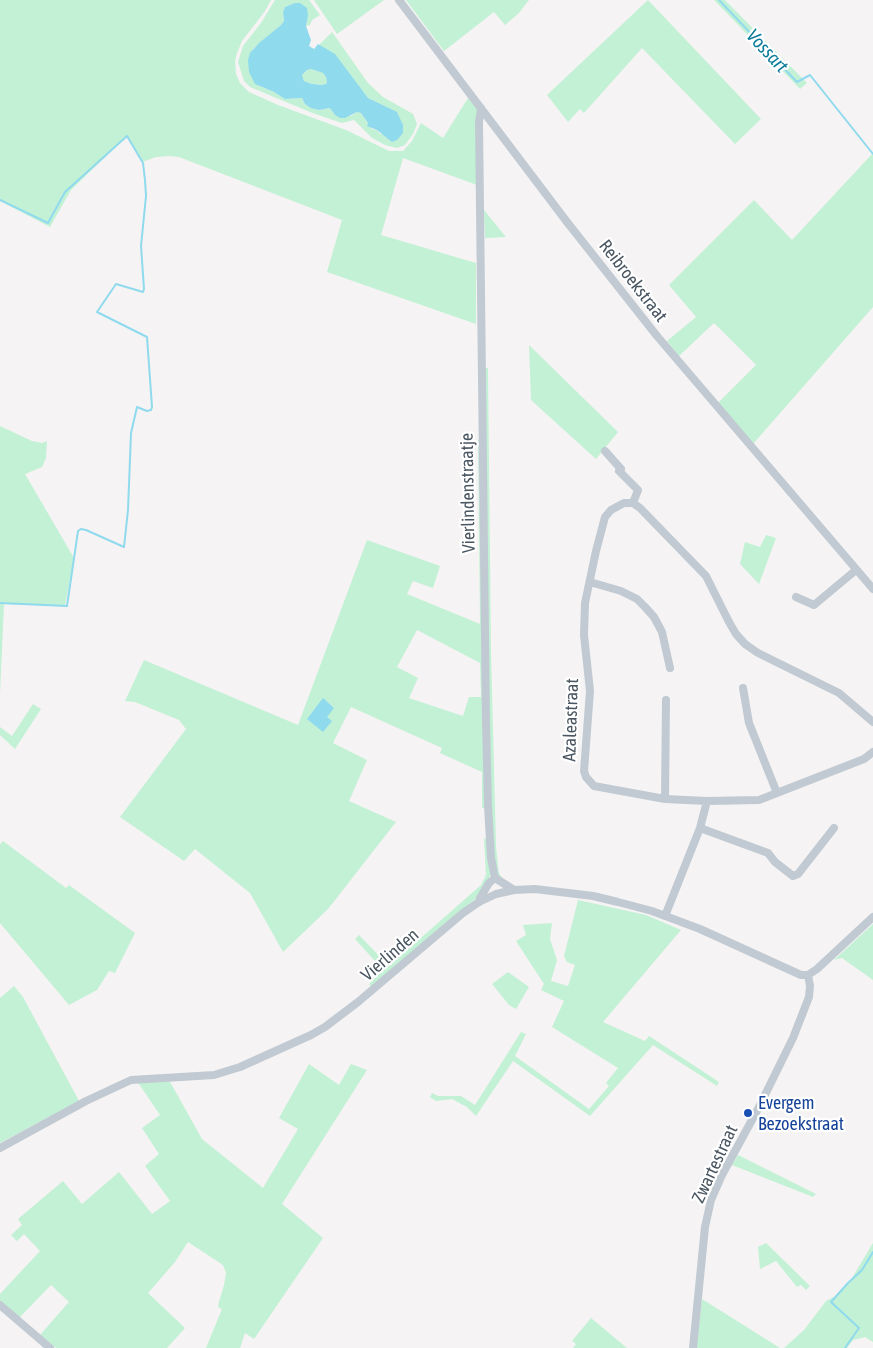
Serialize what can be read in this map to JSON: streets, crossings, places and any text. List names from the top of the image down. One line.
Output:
{"streets":{"street":["Reibroekstraat","Vierlindenstraatje","Azaleastraat","Vierlinden","Zwartestraat"]},"crossings":[["Reibroekstraat","Vierlindenstraatje"],["Vierlinden","Zwartestraat"]],"water":["Vossart"],"places":["Evergem Bezoekstraat"]}
